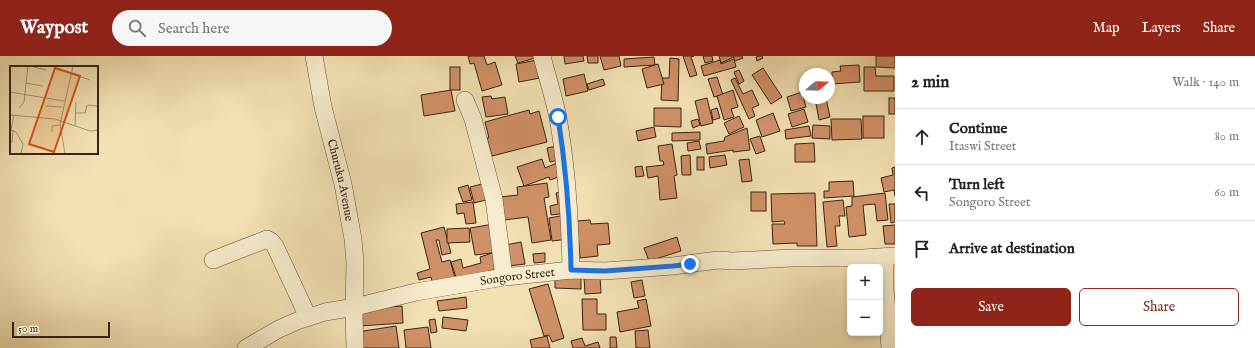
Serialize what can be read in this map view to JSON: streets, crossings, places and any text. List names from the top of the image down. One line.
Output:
{"streets":{"street":["Churuku Avenue","Songoro Street"]},"crossings":[["Churuku Avenue","Songoro Street"]],"scale_bar":"50 m","north":"right","page":{"header":"Waypost","search":"Search here","nav":["Map","Layers","Share"],"heading":["2 min","Walk · 140 m"],"list":[["Continue","Itaswi Street","80 m"],["Turn left","Songoro Street","60 m"],"Arrive at destination"],"map_buttons":["+","−"],"buttons":["Save","Share"],"scale":"50 m"}}
